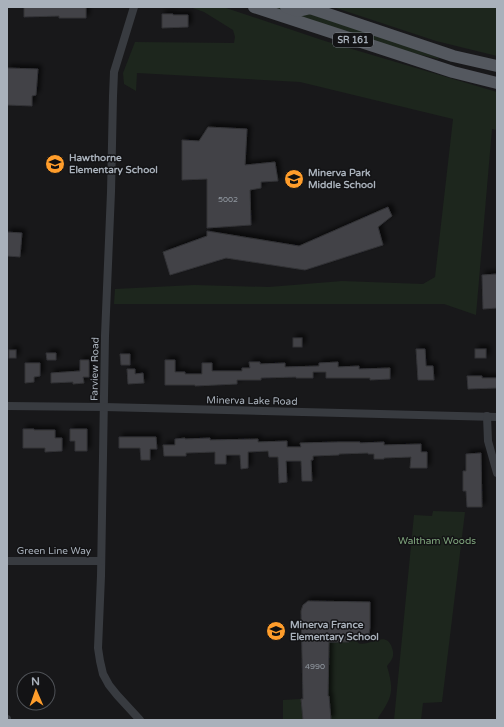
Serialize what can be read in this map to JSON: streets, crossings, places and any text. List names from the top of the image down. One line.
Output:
{"streets":{"main road":["SR 161"],"street":["Farview Road","Minerva Lake Road","Green Line Way"]},"crossings":[["Farview Road","Minerva Lake Road"],["Farview Road","Green Line Way"]],"parks":["Waltham Woods"],"places":{"school or university":["Hawthorne Elementary School","Minerva Park Middle School","Minerva France Elementary School"]},"house_numbers":["5002","4990"],"north":"top"}
